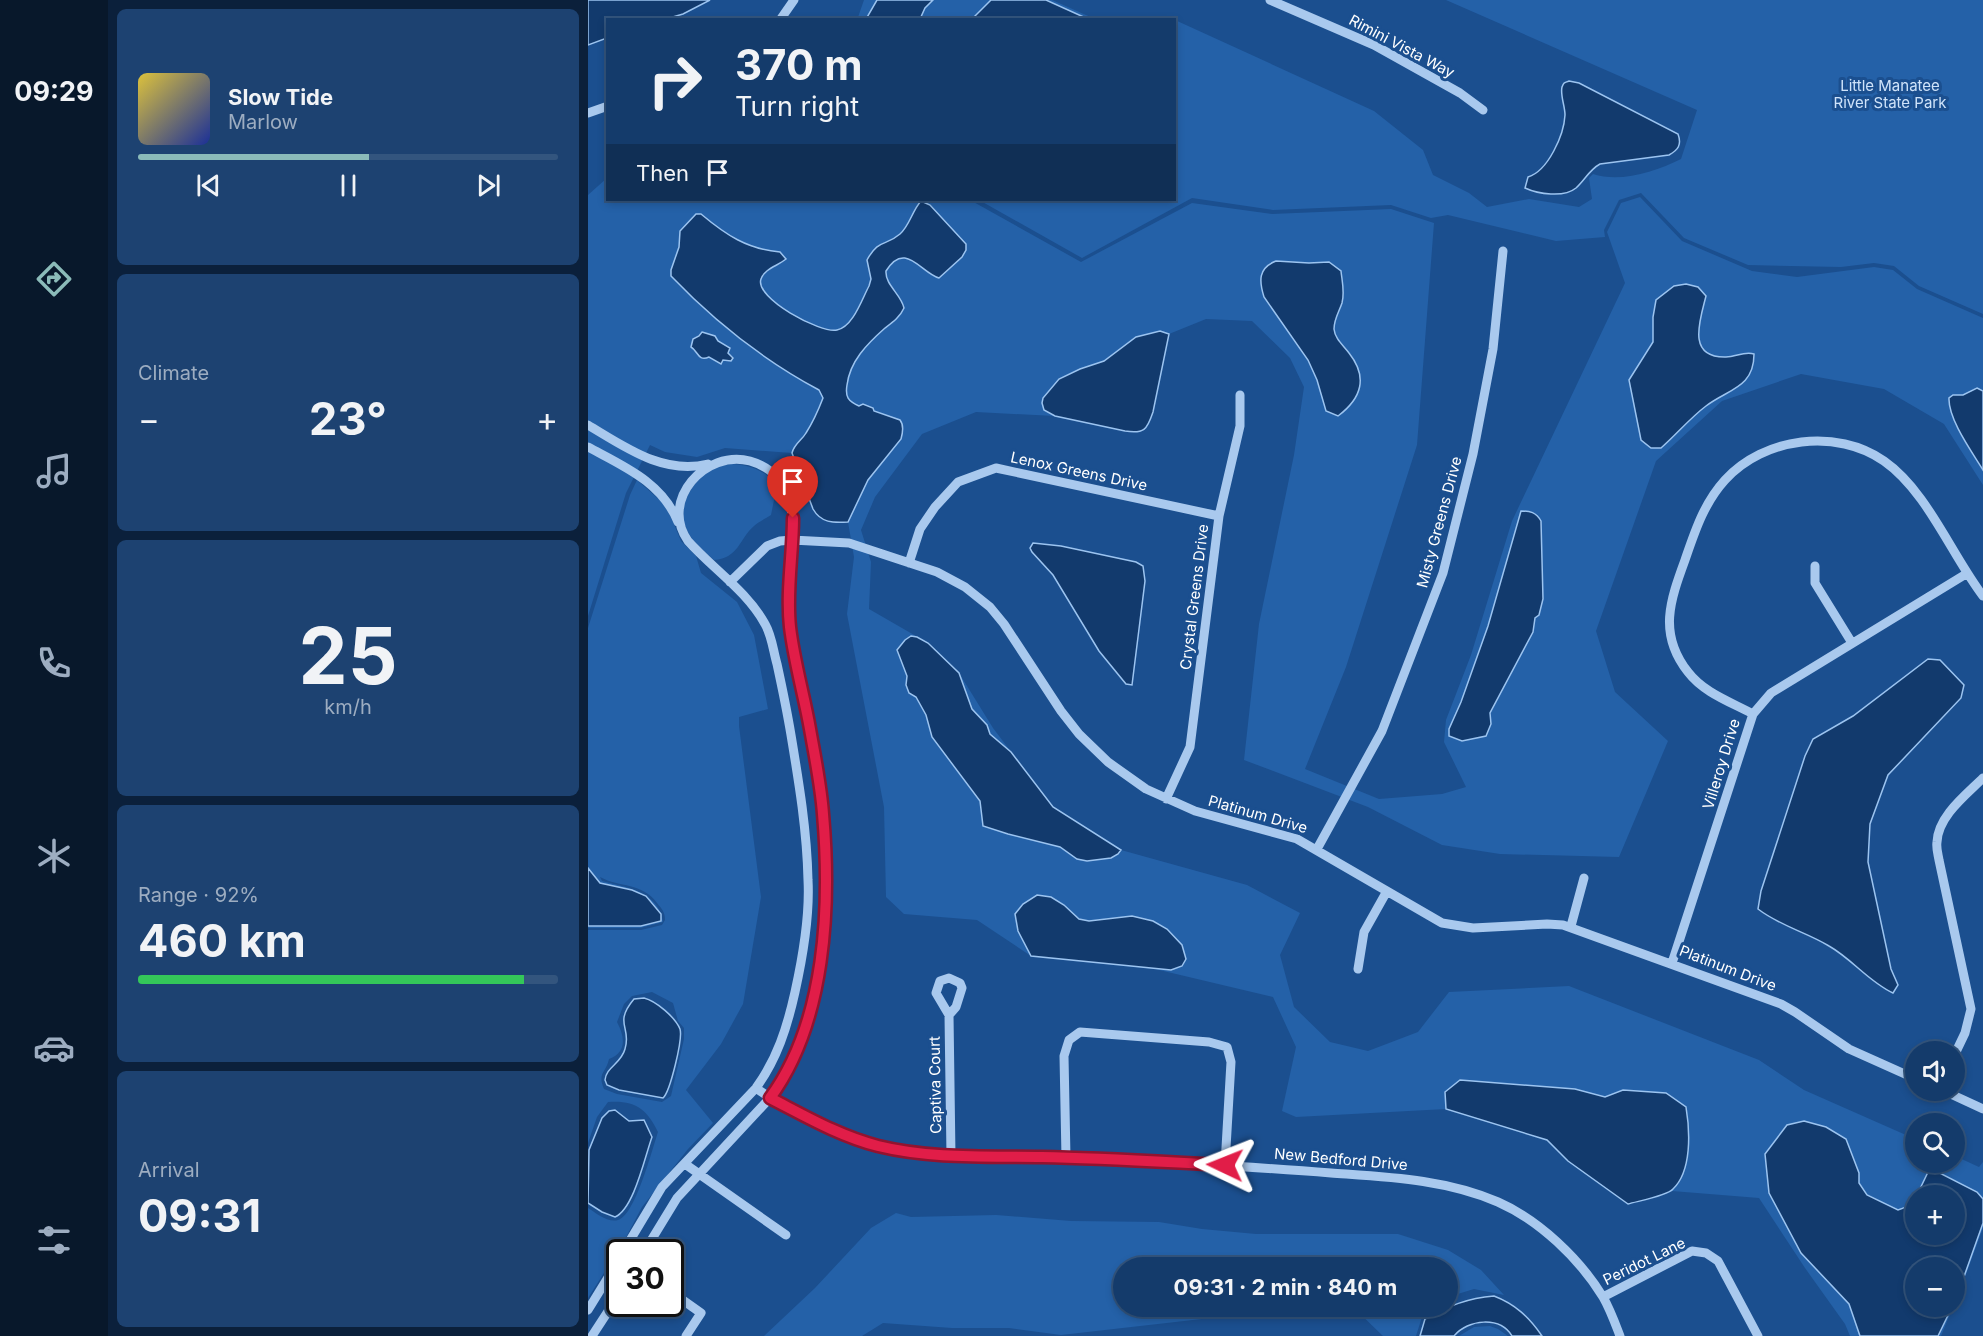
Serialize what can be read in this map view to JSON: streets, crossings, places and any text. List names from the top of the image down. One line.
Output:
{"streets":{"street":["Rimini Vista Way","Lenox Greens Drive","Misty Greens Drive","Crystal Greens Drive","Villeroy Drive","Platinum Drive","Captiva Court","New Bedford Drive","Peridot Lane"]},"crossings":[["Lenox Greens Drive","Crystal Greens Drive"],["Lenox Greens Drive","Platinum Drive"],["Misty Greens Drive","Platinum Drive"],["Crystal Greens Drive","Platinum Drive"],["Villeroy Drive","Platinum Drive"],["Captiva Court","New Bedford Drive"],["New Bedford Drive","Peridot Lane"]],"parks":["Little Manatee River State Park"],"page":{"tabs":"09:29","turn":["370 m","Turn right"],"song":["Slow Tide","Marlow"],"then":"Then","tile":["Climate",["25","km/h"],["Range · 92%","460 km"],["Arrival","09:31"]],"heat":["−","23°","+"],"map_buttons":["+","−"],"limit":"30","trip":"09:31 · 2 min · 840 m"}}
